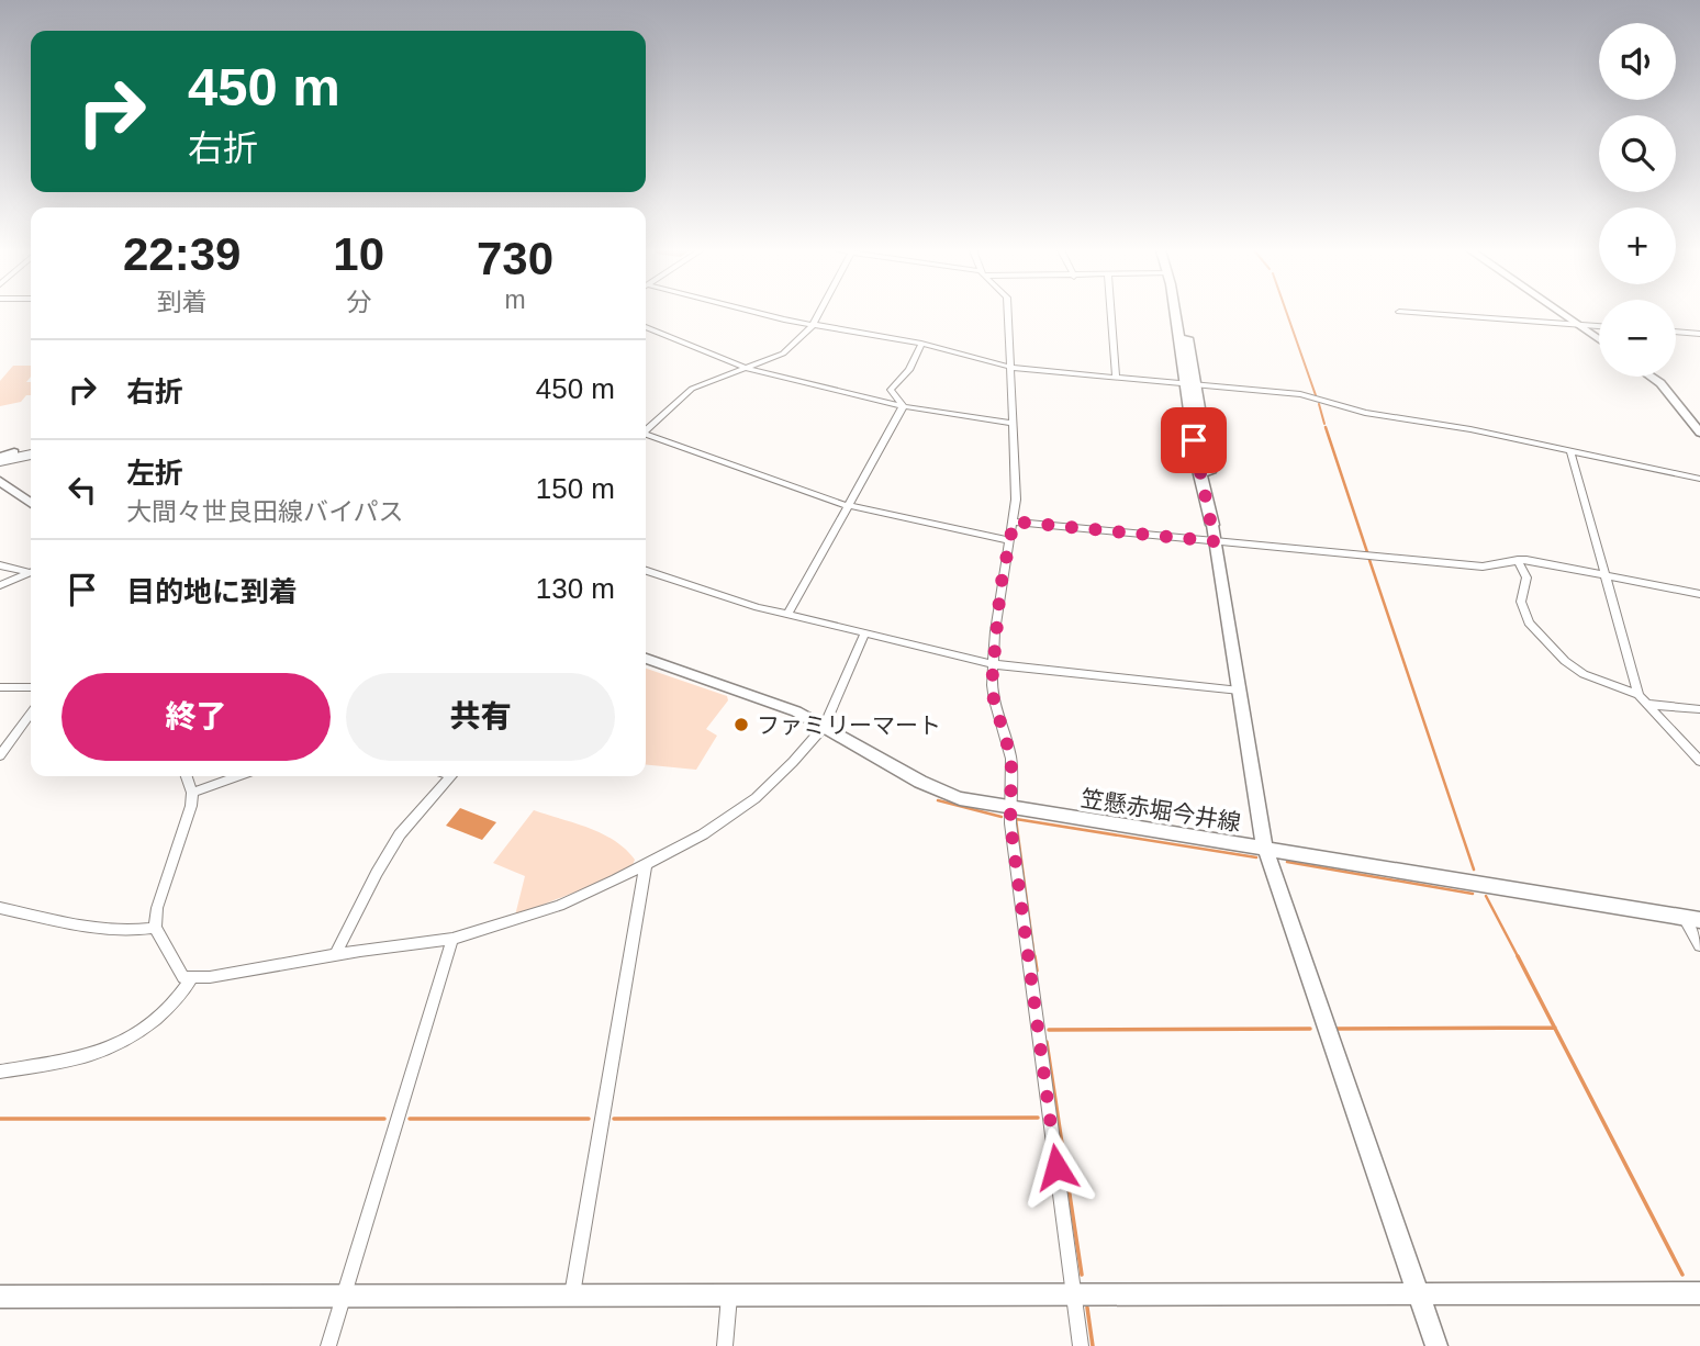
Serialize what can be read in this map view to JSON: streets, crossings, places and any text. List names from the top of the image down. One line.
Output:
{"streets":{"street":["笠懸赤堀今井線"]},"places":["ファミリーマート"],"page":{"map_buttons":["+","−"],"turn":["450 m","右折"],"eta":["22:39","到着","10","分","730","m"],"list":[{"name":"右折","value":"450 m"},{"name":"左折","note":"大間々世良田線バイパス","value":"150 m"},{"name":"目的地に到着","value":"130 m"}],"buttons":["終了","共有"]}}
